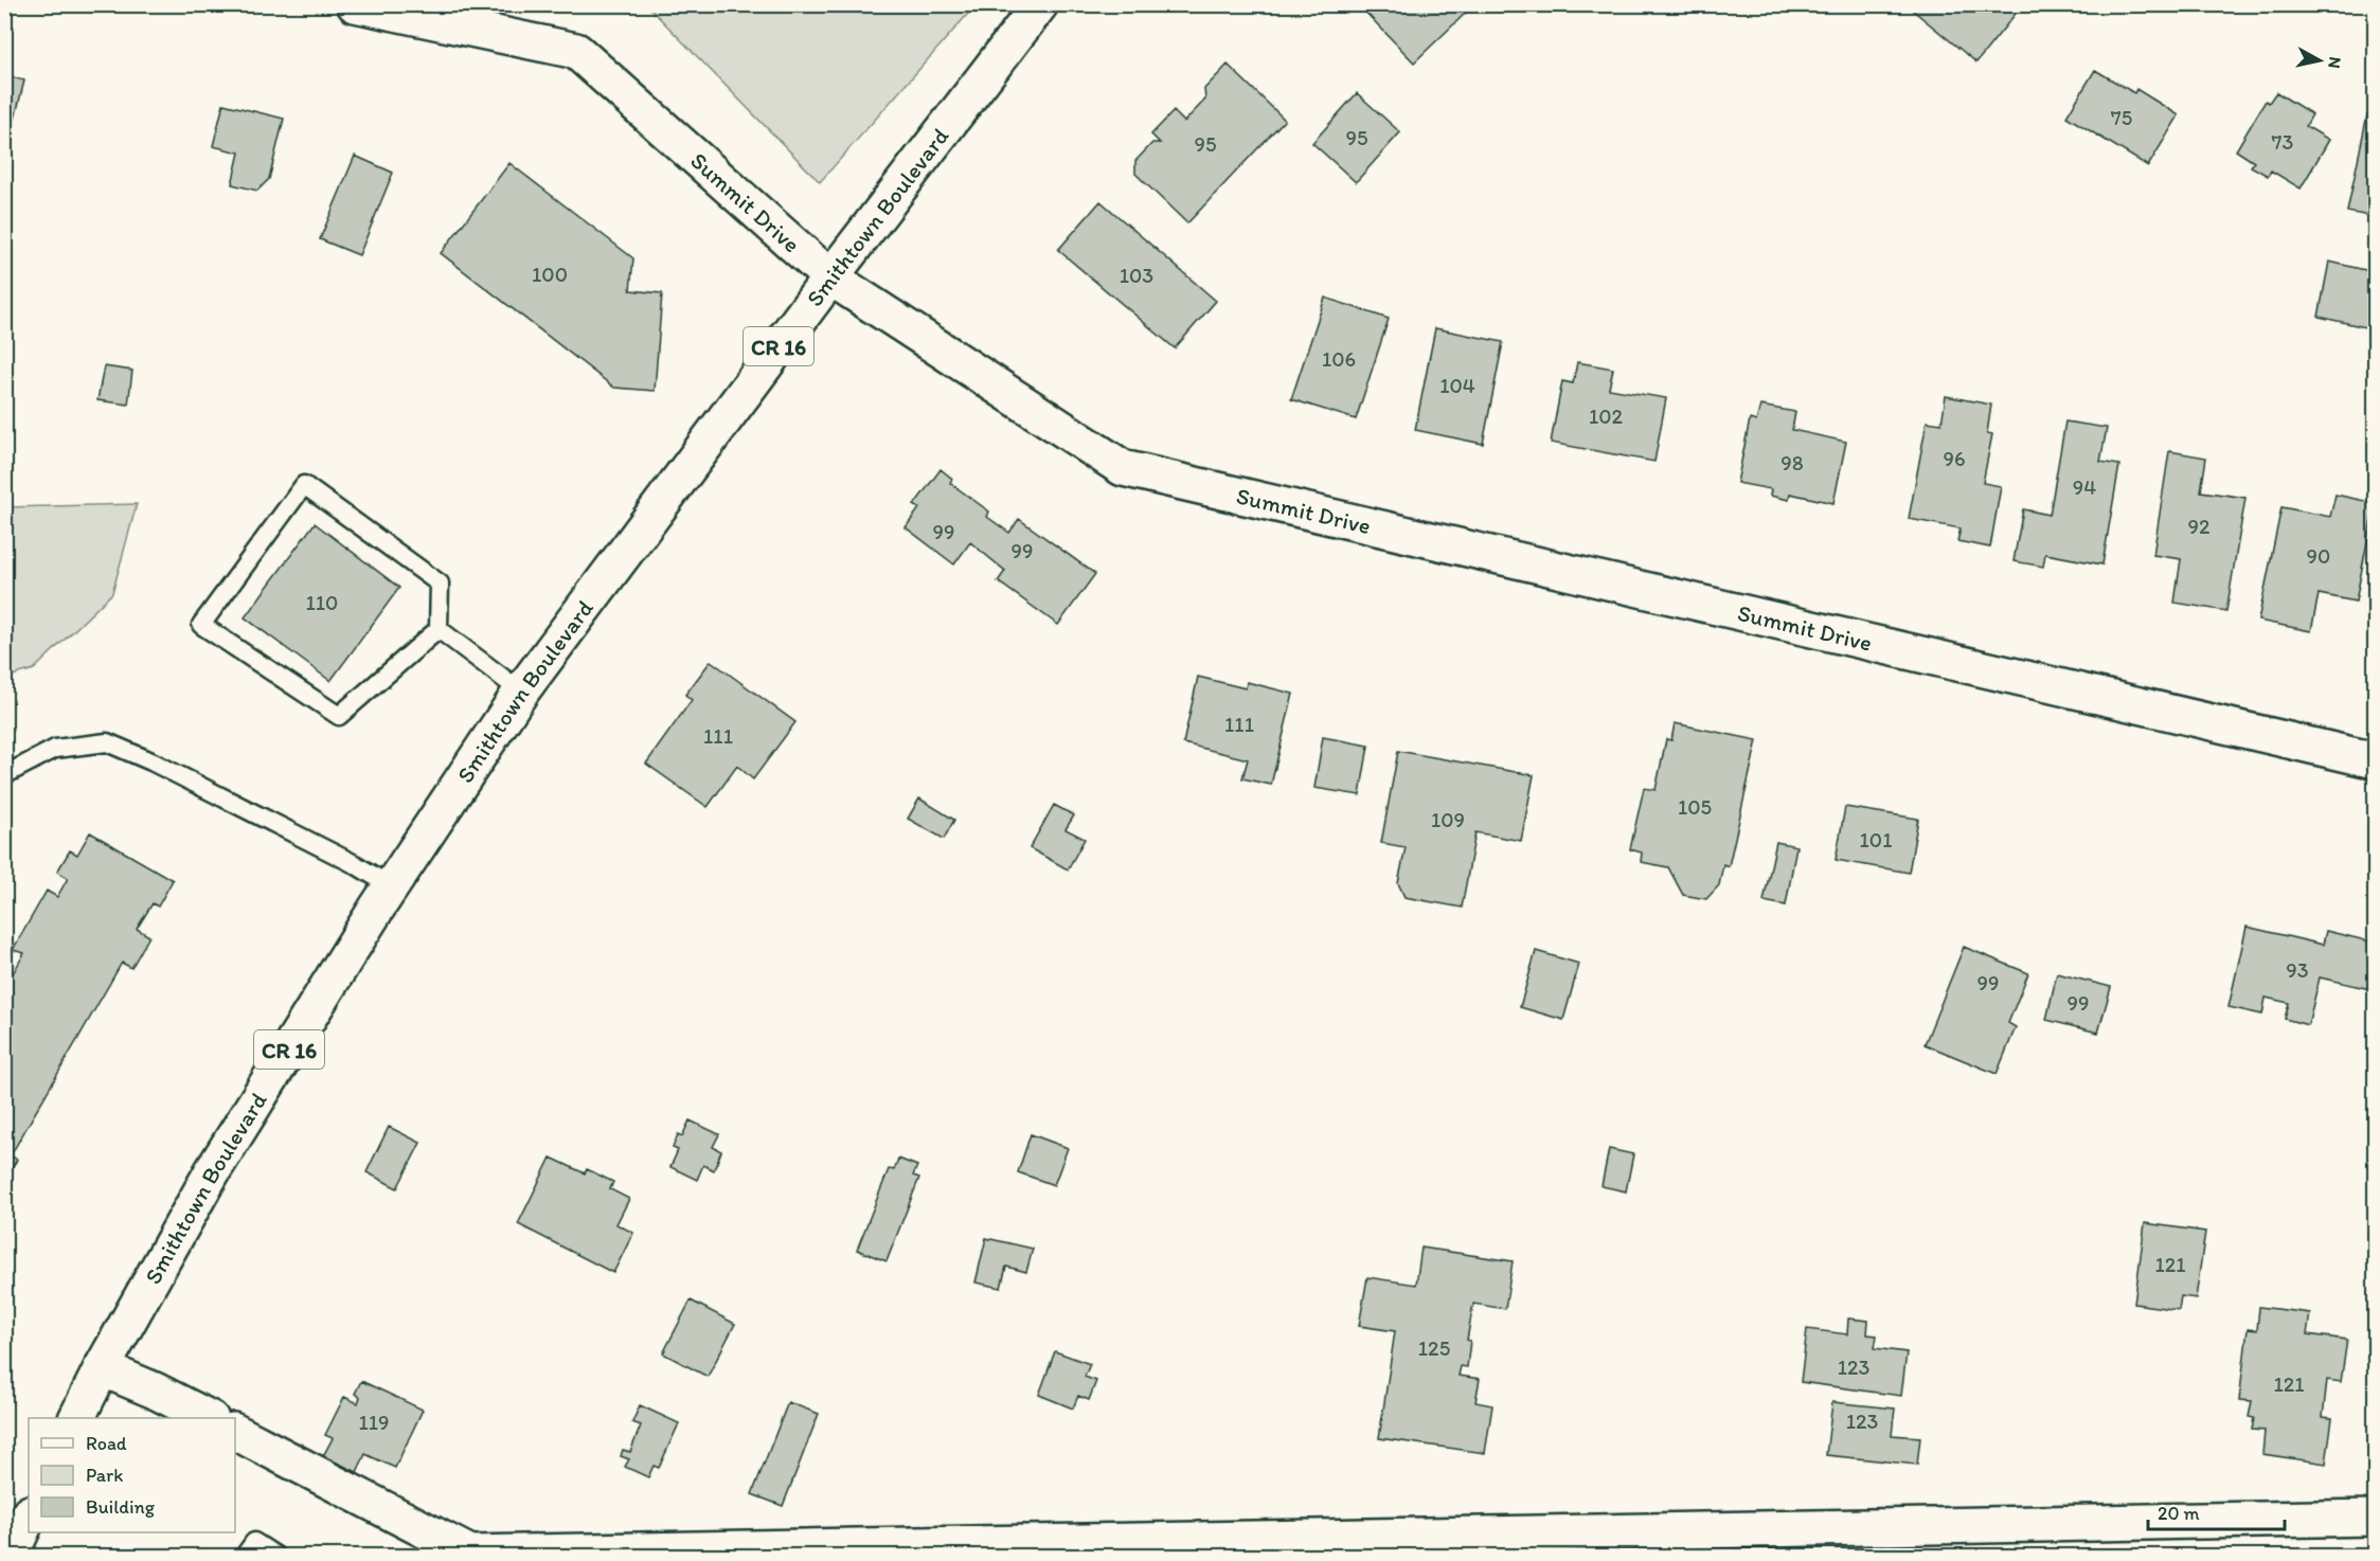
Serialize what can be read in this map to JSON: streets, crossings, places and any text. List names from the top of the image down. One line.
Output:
{"streets":{"street":["Summit Drive","Smithtown Boulevard","CR 16"]},"crossings":[["Summit Drive","Smithtown Boulevard"]],"house_numbers":["75","95","73","95","100","103","106","104","102","96","98","94","92","99","99","90","110","111","111","105","109","101","93","99","99","121","125","123","121","123","119"],"legend":["Road","Park","Building"],"scale_bar":"20 m","north":"right"}
